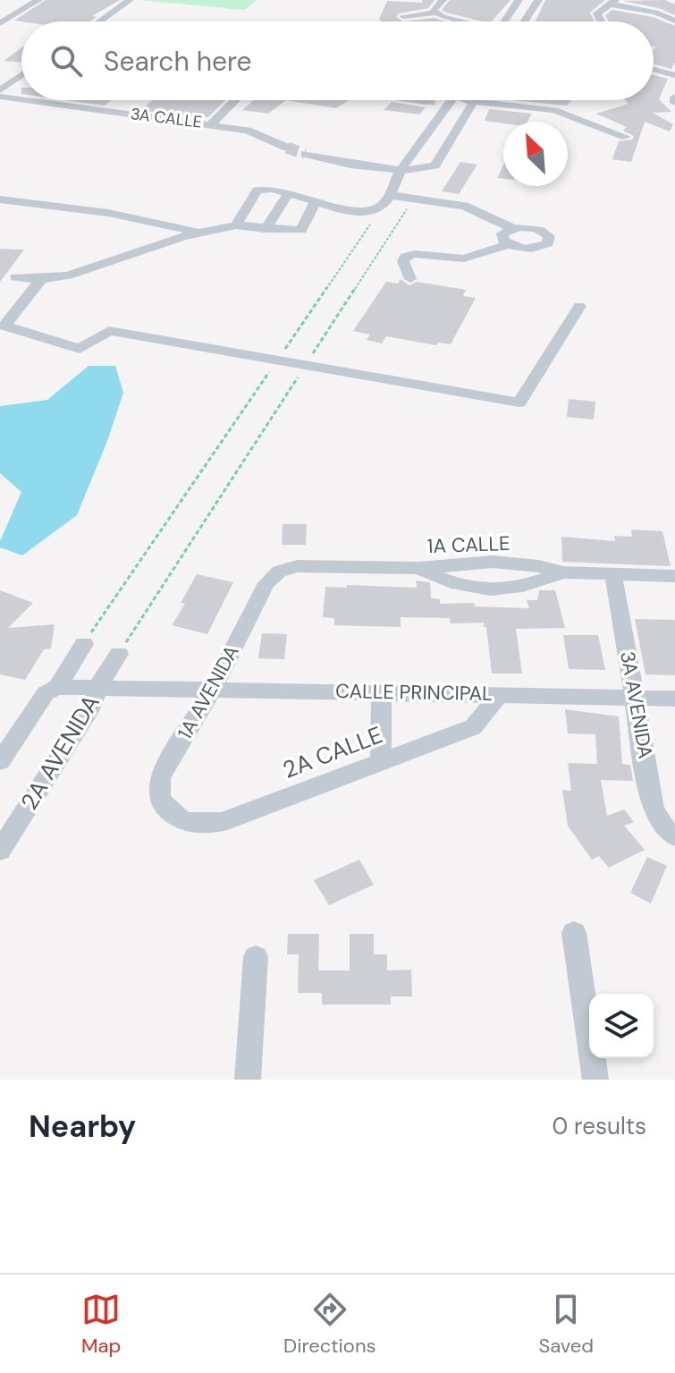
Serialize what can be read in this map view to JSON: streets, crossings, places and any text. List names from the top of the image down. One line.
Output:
{"streets":{"street":["3A CALLE","1A CALLE","1A AVENIDA","CALLE PRINCIPAL","3A AVENIDA","2A AVENIDA","2A CALLE"]},"crossings":[["1A CALLE","1A AVENIDA"],["1A CALLE","3A AVENIDA"],["1A AVENIDA","CALLE PRINCIPAL"],["1A AVENIDA","2A CALLE"],["CALLE PRINCIPAL","3A AVENIDA"],["CALLE PRINCIPAL","2A AVENIDA"],["CALLE PRINCIPAL","2A CALLE"]],"north":"top left","page":{"search":"Search here","heading":["Nearby","0 results"],"nav":["Map","Directions","Saved"]}}
